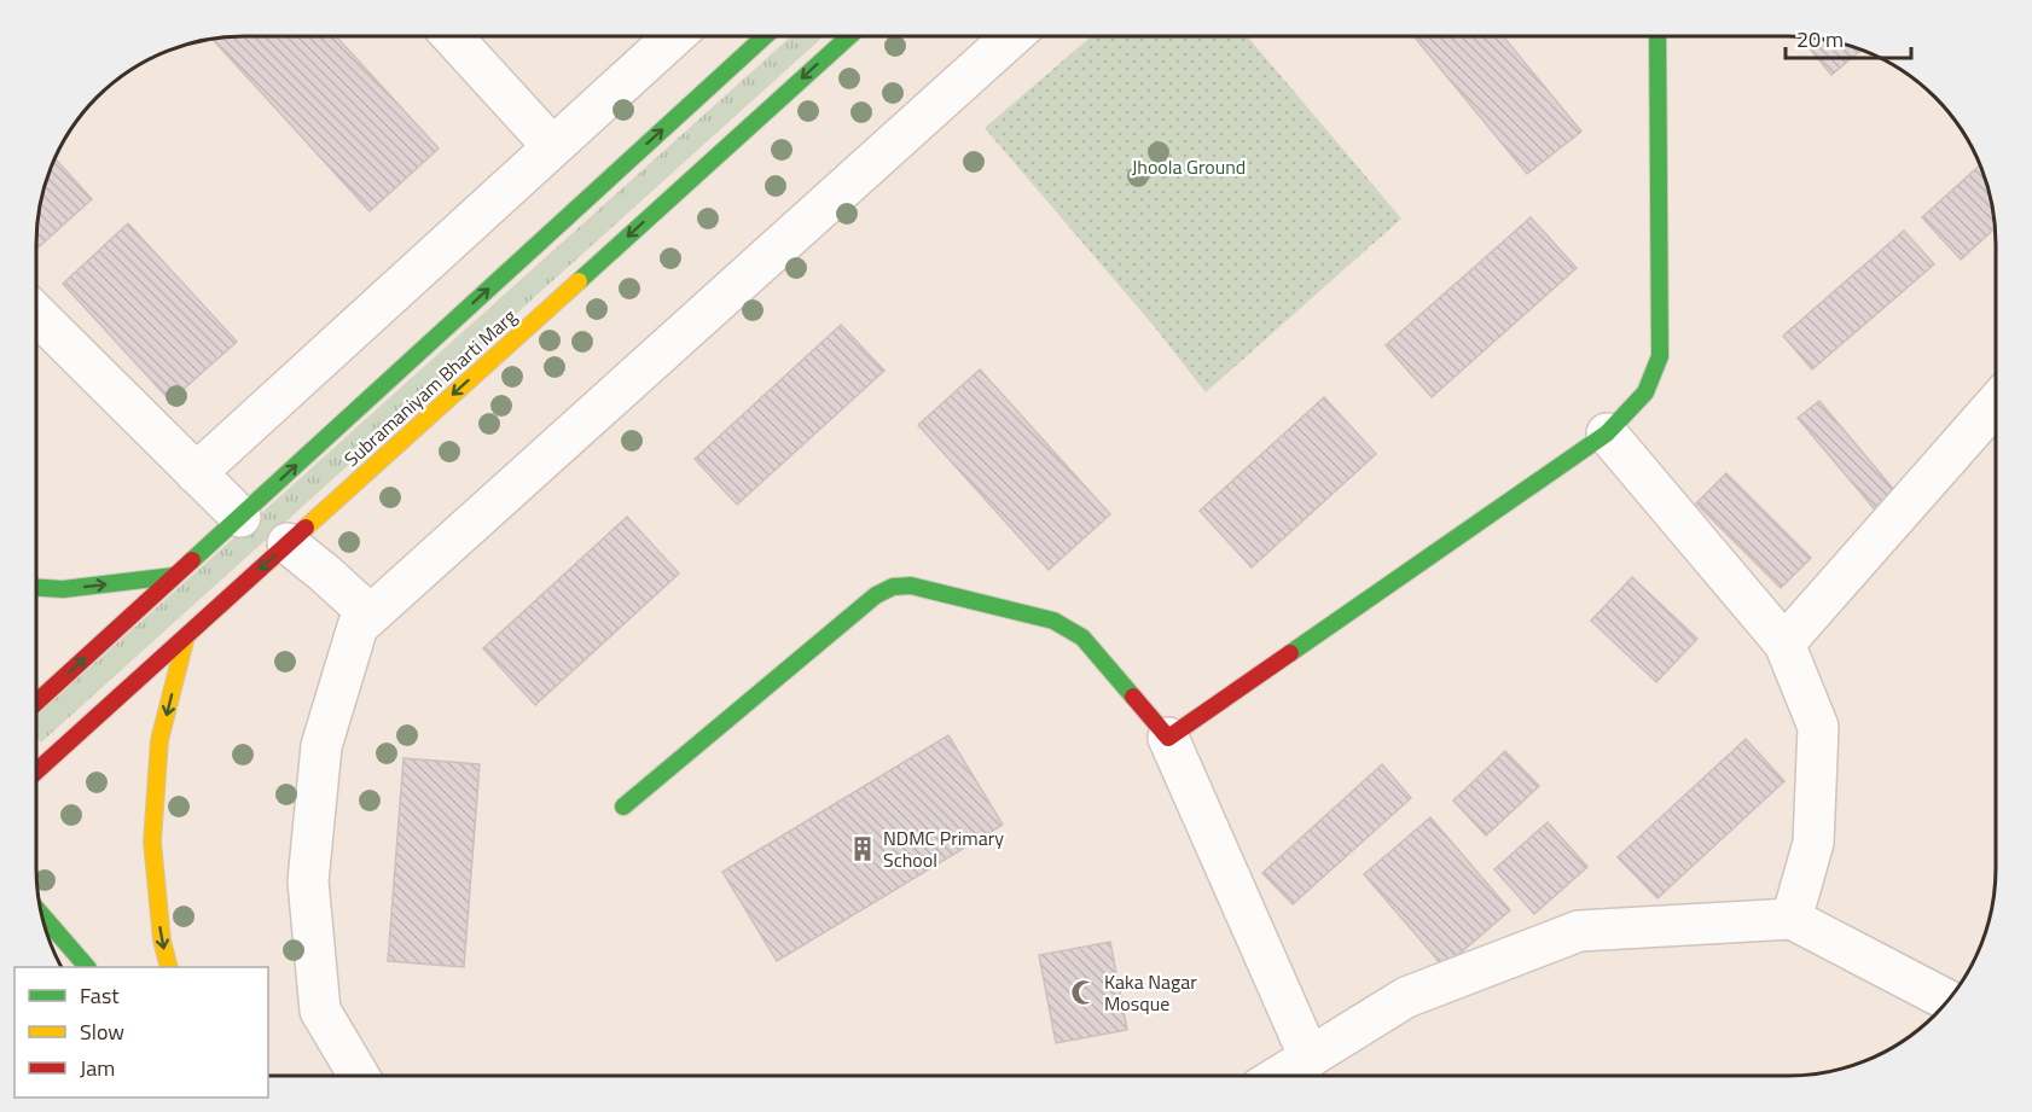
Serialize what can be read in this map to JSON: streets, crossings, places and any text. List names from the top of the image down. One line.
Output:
{"streets":{"main road":["Subramaniyam Bharti Marg"]},"parks":["Jhoola Ground"],"places":{"building":["NDMC Primary School"],"mosque":["Kaka Nagar Mosque"]},"legend":["Fast","Slow","Jam"],"scale_bar":"20 m"}
